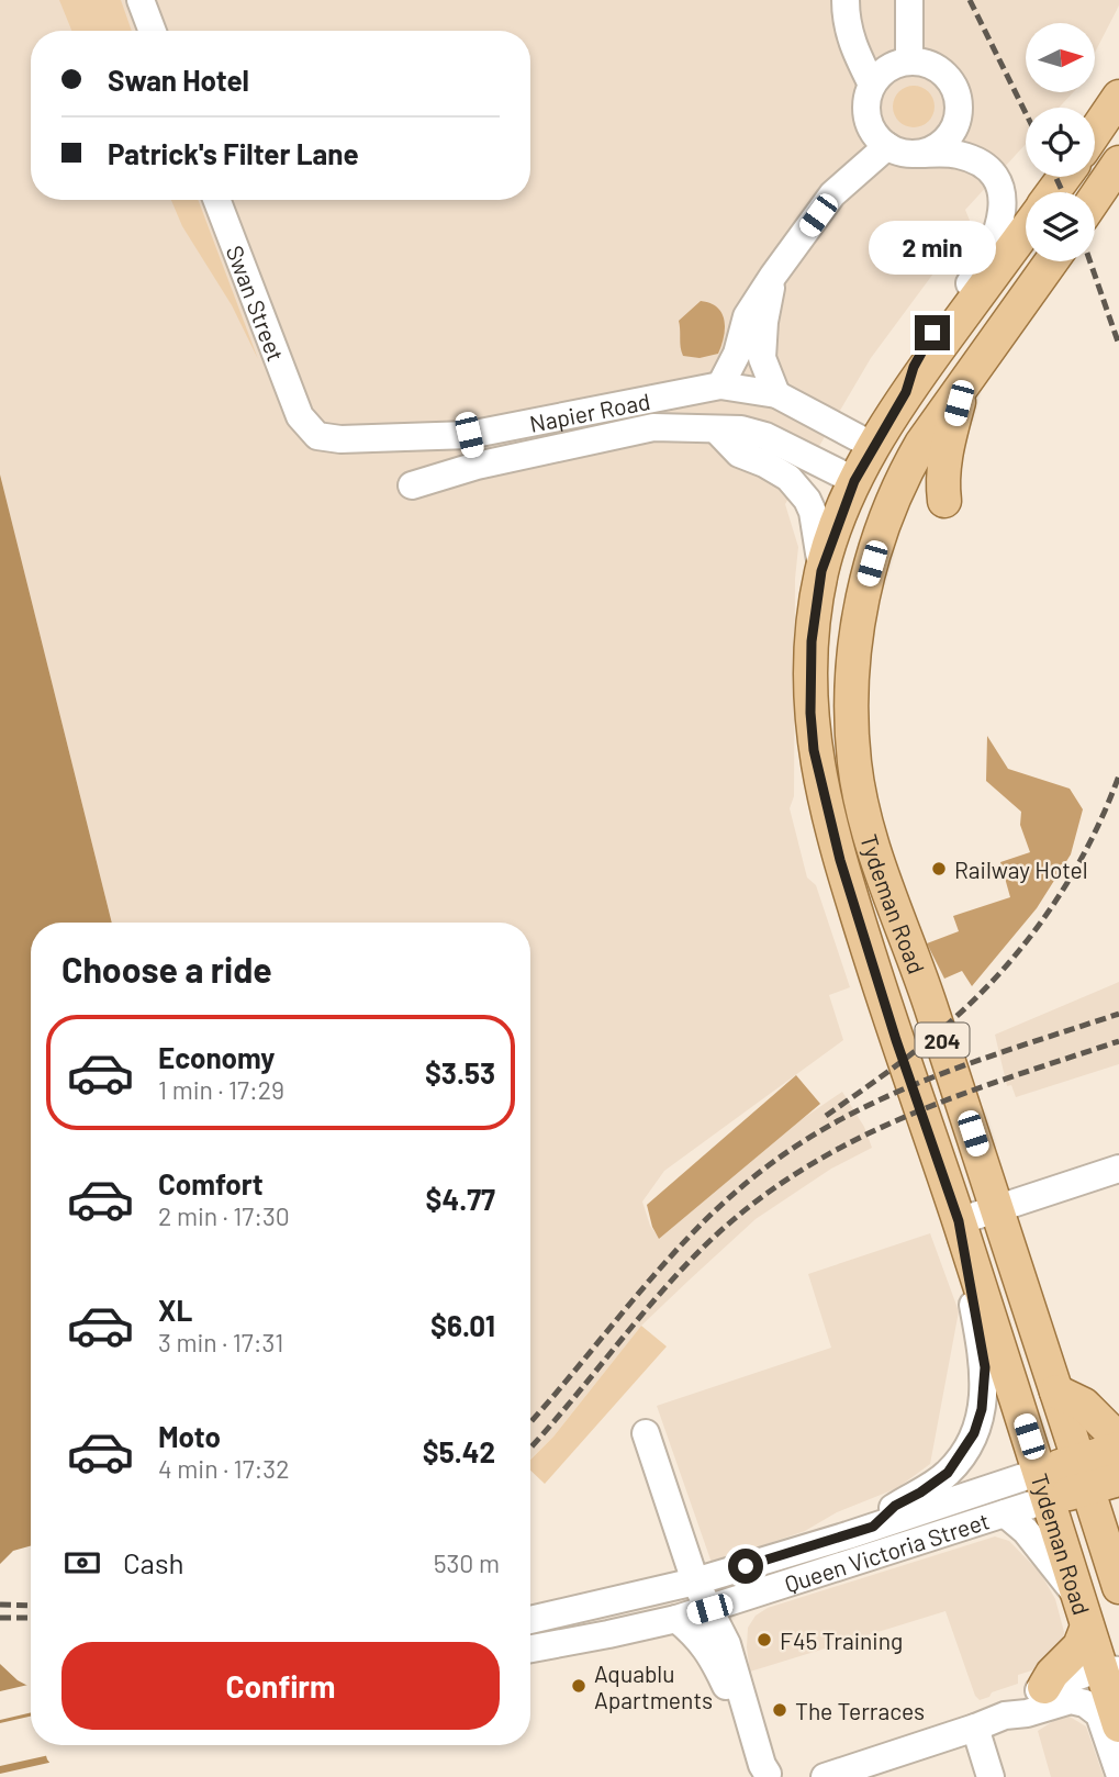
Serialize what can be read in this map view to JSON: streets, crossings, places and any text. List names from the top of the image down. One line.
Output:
{"streets":{"main road":["Tydeman Road","204","Queen Victoria Street"],"street":["Swan Street","Napier Road"]},"crossings":[["Swan Street","Napier Road"],["Napier Road","Tydeman Road"],["Tydeman Road","Queen Victoria Street"]],"places":["Railway Hotel","F45 Training","Aquablu Apartments","The Terraces"],"north":"right","page":{"banner":["Swan Hotel","Patrick's Filter Lane"],"bubble":"2 min","heading":"Choose a ride","list":[{"name":"Economy","note":"1 min · 17:29","value":"$3.53"},{"name":"Comfort","note":"2 min · 17:30","value":"$4.77"},{"name":"XL","note":"3 min · 17:31","value":"$6.01"},{"name":"Moto","note":"4 min · 17:32","value":"$5.42"}],"pay":["Cash","530 m"],"buttons":"Confirm"}}
